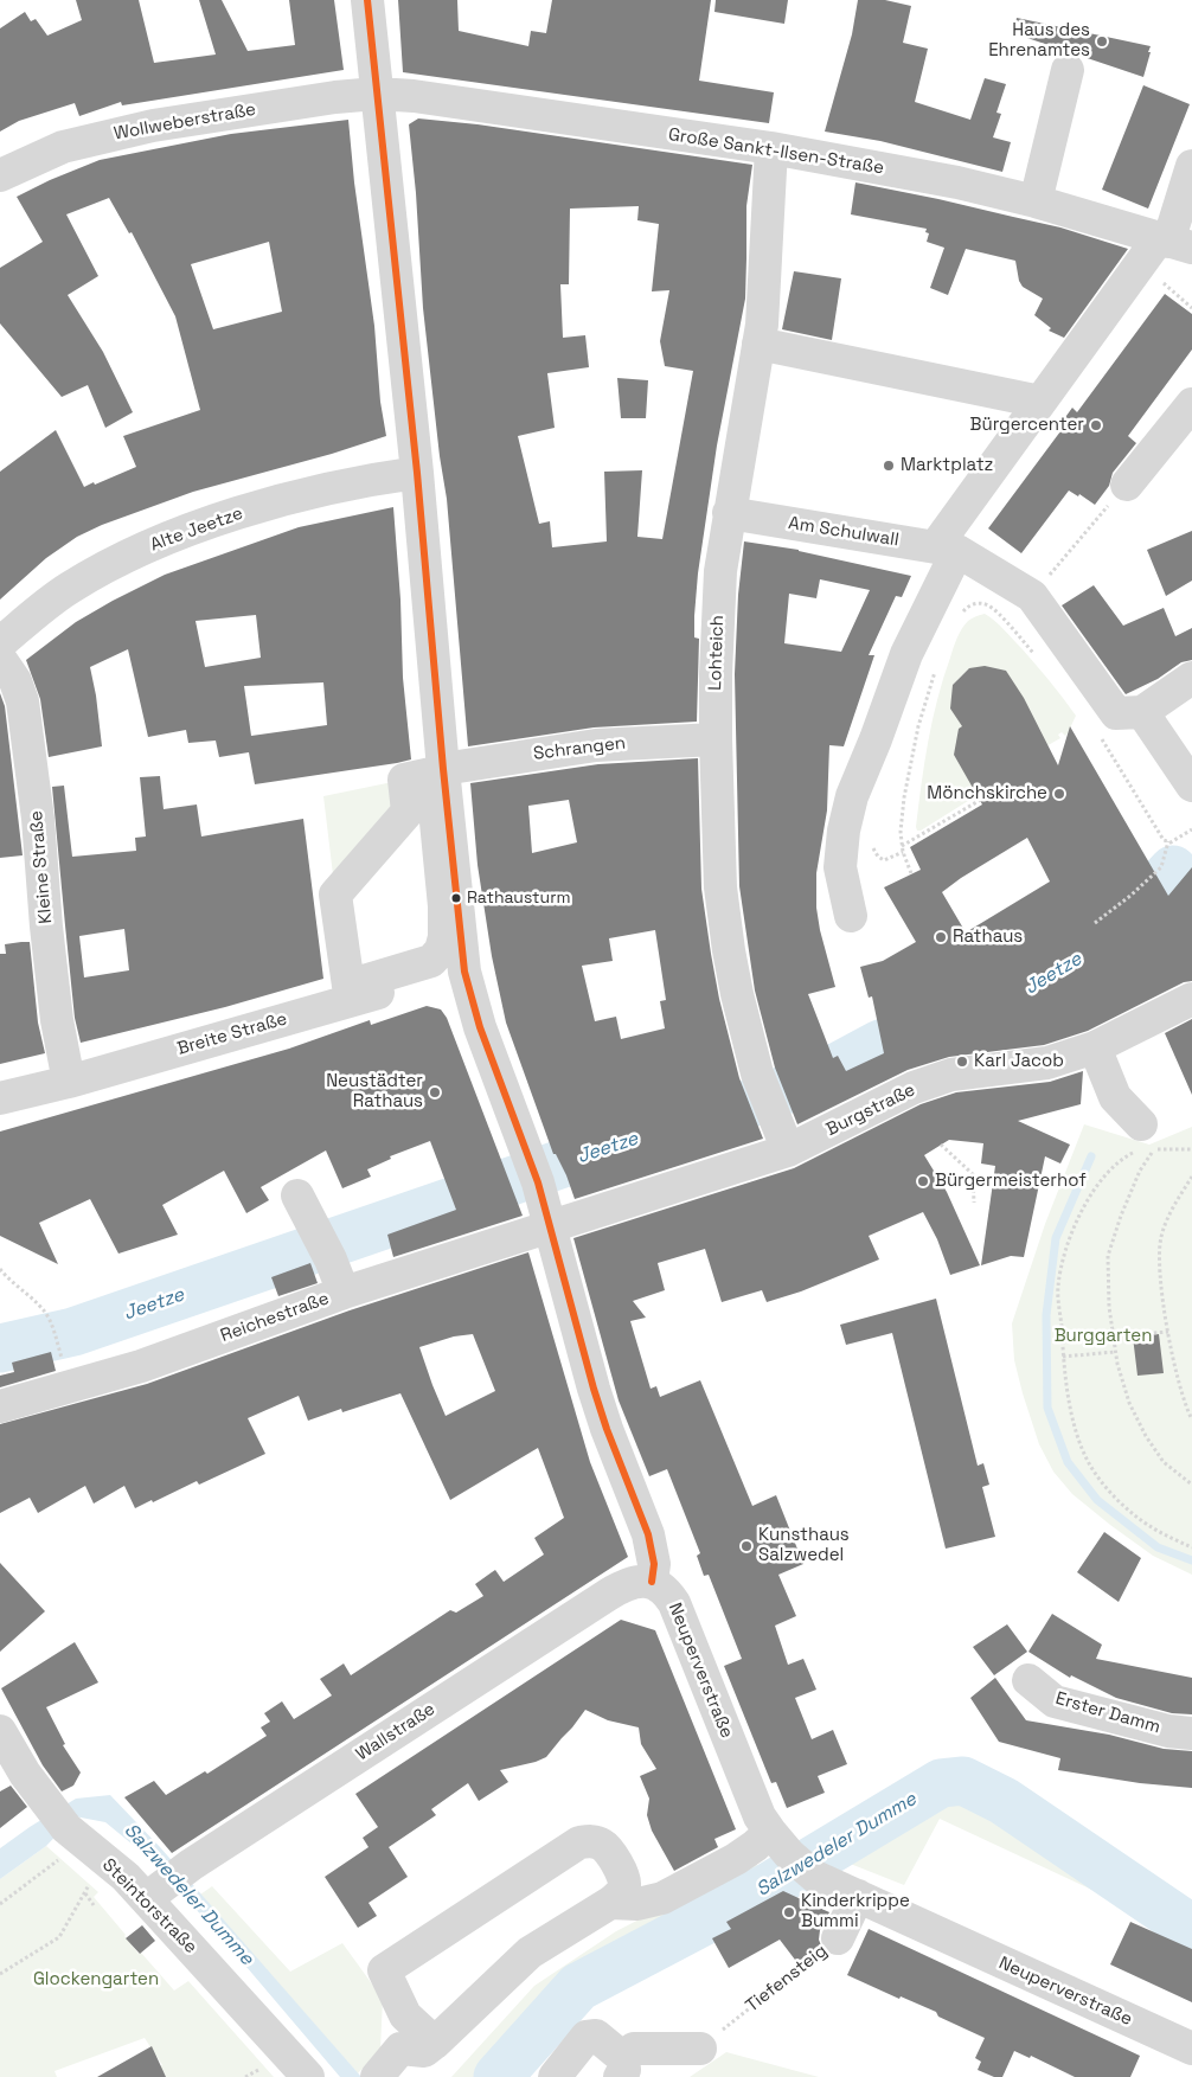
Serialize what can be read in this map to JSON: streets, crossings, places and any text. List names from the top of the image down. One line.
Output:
{"streets":{"street":["Wollweberstraße","Große Sankt-Ilsen-Straße","Alte Jeetze","Am Schulwall","Lohteich","Schrangen","Kleine Straße","Breite Straße","Burgstraße","Reichestraße","Neuperverstraße","Erster Damm","Wallstraße","Steintorstraße","Tiefensteig"]},"crossings":[["Wollweberstraße","Große Sankt-Ilsen-Straße"],["Große Sankt-Ilsen-Straße","Lohteich"],["Am Schulwall","Lohteich"],["Lohteich","Schrangen"],["Lohteich","Burgstraße"],["Kleine Straße","Breite Straße"],["Burgstraße","Reichestraße"],["Neuperverstraße","Wallstraße"],["Neuperverstraße","Tiefensteig"],["Wallstraße","Steintorstraße"]],"water":["Jeetze","Salzwedeler Dumme"],"parks":["Burggarten","Glockengarten"],"places":["Haus des Ehrenamtes","Bürgercenter","Marktplatz","Mönchskirche","Rathausturm","Rathaus","Karl Jacob","Neustädter Rathaus","Bürgermeisterhof","Kunsthaus Salzwedel","Kinderkrippe Bummi"]}
